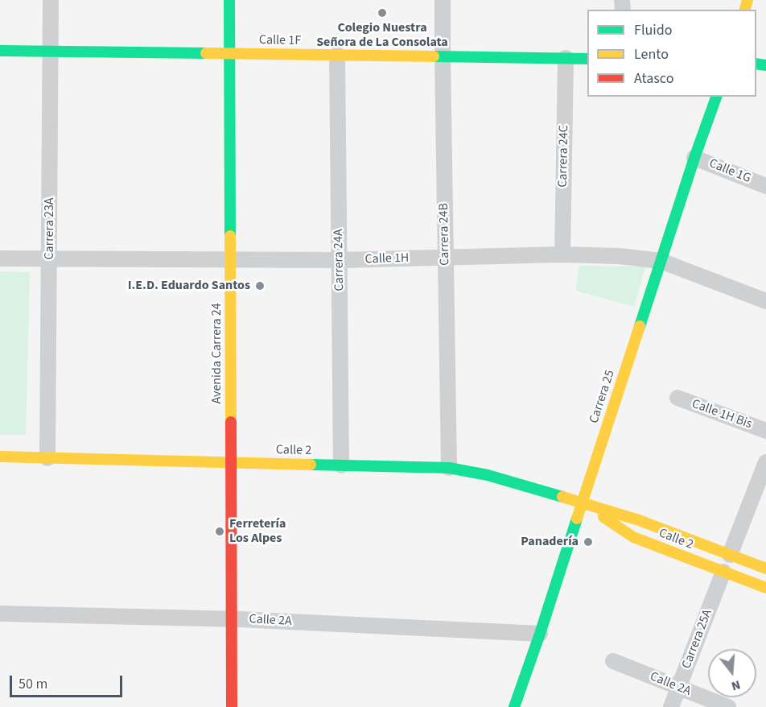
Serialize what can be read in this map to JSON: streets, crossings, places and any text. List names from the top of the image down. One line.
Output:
{"streets":{"street":["Calle 1F","Carrera 24C","Calle 1G","Carrera 23A","Carrera 24B","Calle 1H","Carrera 24A","Avenida Carrera 24","Carrera 25","Calle 1H Bis","Calle 2","Calle 2A","Carrera 25A"]},"crossings":[["Calle 1F","Carrera 24C"],["Calle 1F","Carrera 23A"],["Calle 1F","Carrera 24B"],["Calle 1F","Carrera 24A"],["Calle 1F","Avenida Carrera 24"],["Carrera 24C","Calle 1H"],["Calle 1G","Carrera 25"],["Carrera 23A","Calle 1H"],["Carrera 23A","Calle 2"],["Carrera 24B","Calle 1H"],["Carrera 24B","Calle 2"],["Calle 1H","Carrera 24A"],["Calle 1H","Avenida Carrera 24"],["Calle 1H","Carrera 25"],["Carrera 24A","Calle 2"],["Avenida Carrera 24","Calle 2"],["Avenida Carrera 24","Calle 2A"],["Carrera 25","Calle 2"],["Carrera 25","Calle 2A"],["Calle 2","Carrera 25A"],["Calle 2A","Carrera 25A"]],"places":["Colegio Nuestra Señora de La Consolata","I.E.D. Eduardo Santos","Ferretería Los Alpes","Panadería"],"legend":["Fluido","Lento","Atasco"],"scale_bar":"50 m","north":"bottom"}
